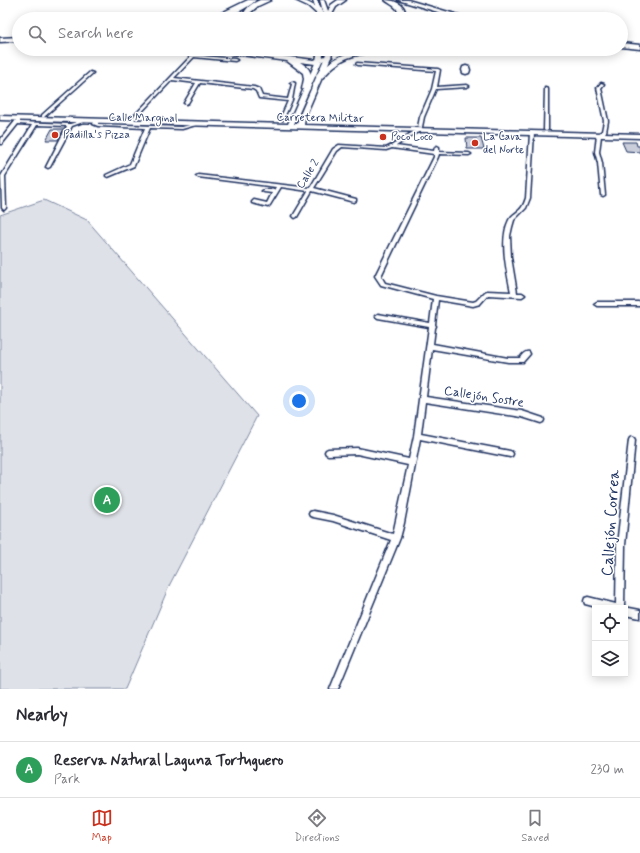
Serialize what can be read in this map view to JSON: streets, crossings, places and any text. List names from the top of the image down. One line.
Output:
{"streets":{"main road":["Carretera Militar"],"street":["Calle Marginal","Calle 2","Callejón Sostre","Callejón Correa"]},"crossings":[["Calle Marginal","Carretera Militar"]],"places":["Padilla's Pizza","Poco Loco","La Cava del Norte"],"page":{"search":"Search here","pins":"A","heading":"Nearby","list":[{"mark":"A","name":"Reserva Natural Laguna Tortuguero","note":"Park","value":"230 m"}],"nav":["Map","Directions","Saved"]}}
